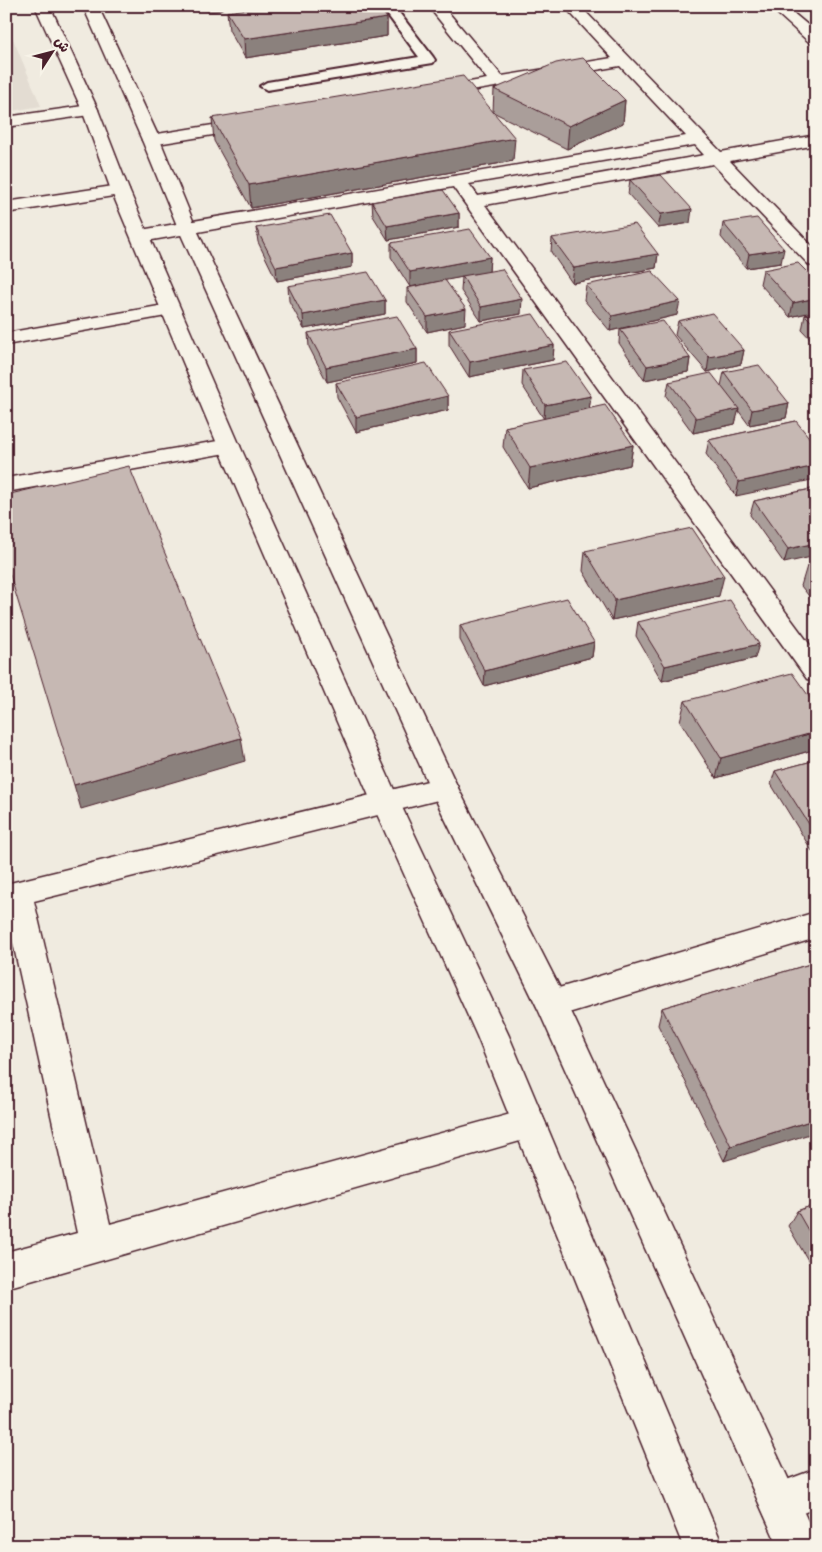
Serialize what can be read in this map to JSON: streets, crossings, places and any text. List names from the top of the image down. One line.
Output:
{"north":"top right"}
